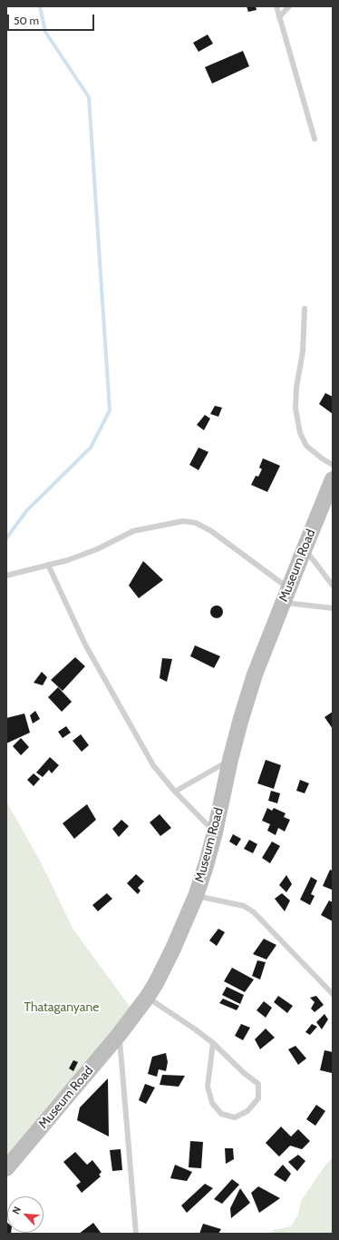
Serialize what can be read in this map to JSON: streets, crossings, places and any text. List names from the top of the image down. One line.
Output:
{"streets":{"street":["Museum Road"]},"parks":["Thataganyane"],"scale_bar":"50 m","north":"top left"}
